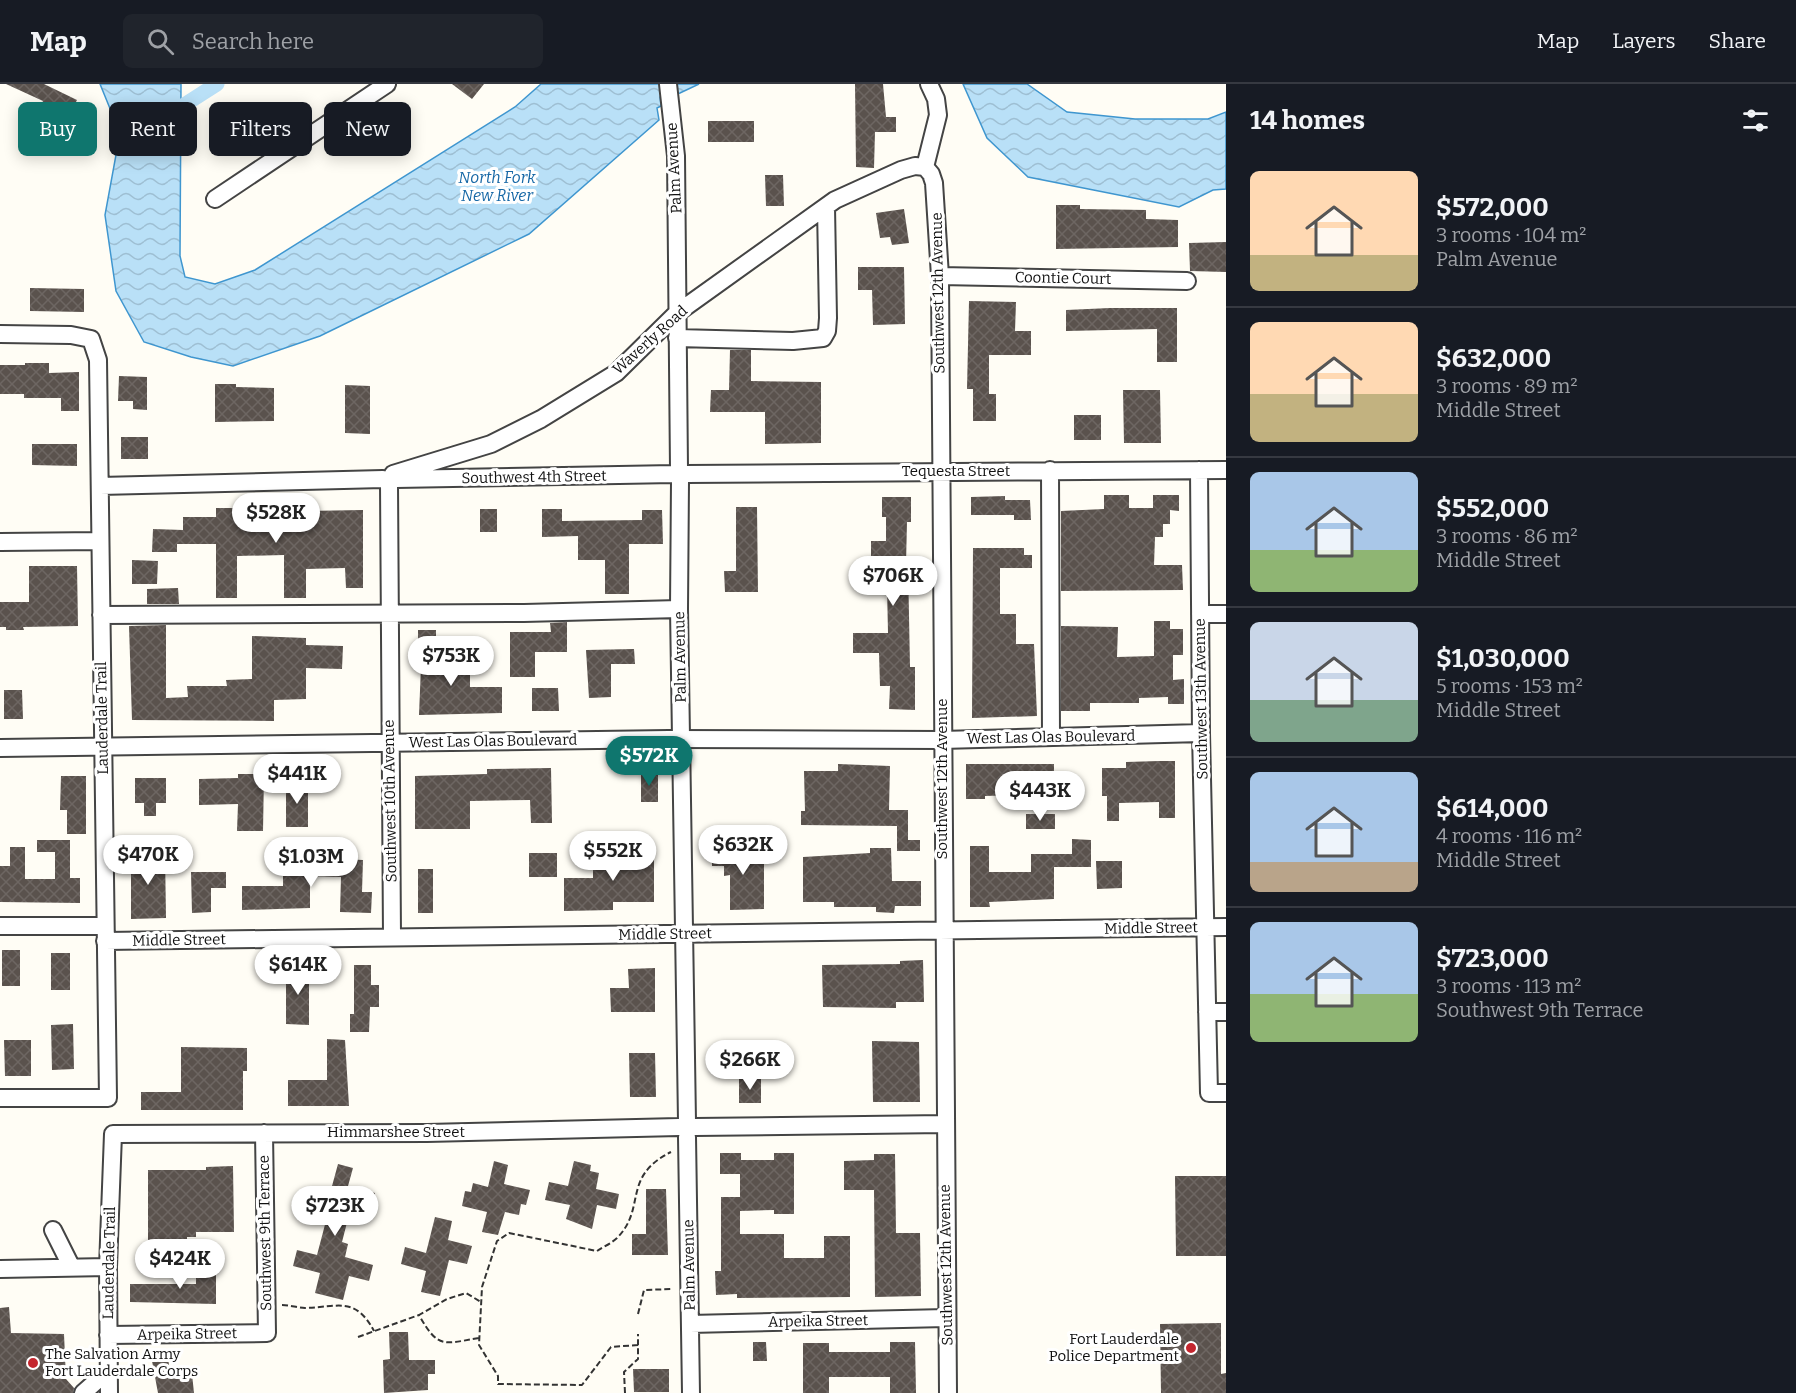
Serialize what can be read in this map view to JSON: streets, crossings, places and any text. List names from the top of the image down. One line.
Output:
{"streets":{"street":["Palm Avenue","Coontie Court","Southwest 12th Avenue","Waverly Road","Tequesta Street","Southwest 4th Street","Southwest 13th Avenue","Lauderdale Trail","West Las Olas Boulevard","Southwest 10th Avenue","Middle Street","Himmarshee Street","Southwest 9th Terrace","Arpeika Street"]},"crossings":[["Palm Avenue","Waverly Road"],["Palm Avenue","Tequesta Street"],["Palm Avenue","Southwest 4th Street"],["Palm Avenue","West Las Olas Boulevard"],["Palm Avenue","Middle Street"],["Palm Avenue","Himmarshee Street"],["Palm Avenue","Arpeika Street"],["Coontie Court","Southwest 12th Avenue"],["Southwest 12th Avenue","Waverly Road"],["Southwest 12th Avenue","Tequesta Street"],["Southwest 12th Avenue","West Las Olas Boulevard"],["Southwest 12th Avenue","Middle Street"],["Southwest 12th Avenue","Himmarshee Street"],["Southwest 12th Avenue","Arpeika Street"],["Waverly Road","Southwest 4th Street"],["Waverly Road","Southwest 10th Avenue"],["Tequesta Street","Southwest 4th Street"],["Tequesta Street","Southwest 13th Avenue"],["Southwest 4th Street","Southwest 10th Avenue"],["Southwest 13th Avenue","West Las Olas Boulevard"],["Southwest 13th Avenue","Middle Street"],["Lauderdale Trail","West Las Olas Boulevard"],["Lauderdale Trail","Middle Street"],["Lauderdale Trail","Himmarshee Street"],["Lauderdale Trail","Arpeika Street"],["West Las Olas Boulevard","Southwest 10th Avenue"],["Southwest 10th Avenue","Middle Street"],["Himmarshee Street","Southwest 9th Terrace"],["Southwest 9th Terrace","Arpeika Street"]],"water":["North Fork New River"],"places":["Fort Lauderdale Police Department","The Salvation Army Fort Lauderdale Corps"],"page":{"header":"Map","search":"Search here","nav":["Map","Layers","Share"],"heading":"14 homes","chip":["Buy","Rent","Filters","New"],"list":[{"name":"$572,000","note":"3 rooms · 104 m² · Palm Avenue"},{"name":"$632,000","note":"3 rooms · 89 m² · Middle Street"},{"name":"$552,000","note":"3 rooms · 86 m² · Middle Street"},{"name":"$1,030,000","note":"5 rooms · 153 m² · Middle Street"},{"name":"$614,000","note":"4 rooms · 116 m² · Middle Street"},{"name":"$723,000","note":"3 rooms · 113 m² · Southwest 9th Terrace"}],"price":["$528K","$706K","$753K","$572K","$441K","$443K","$632K","$552K","$470K","$1.03M","$614K","$266K","$723K","$424K"]}}
